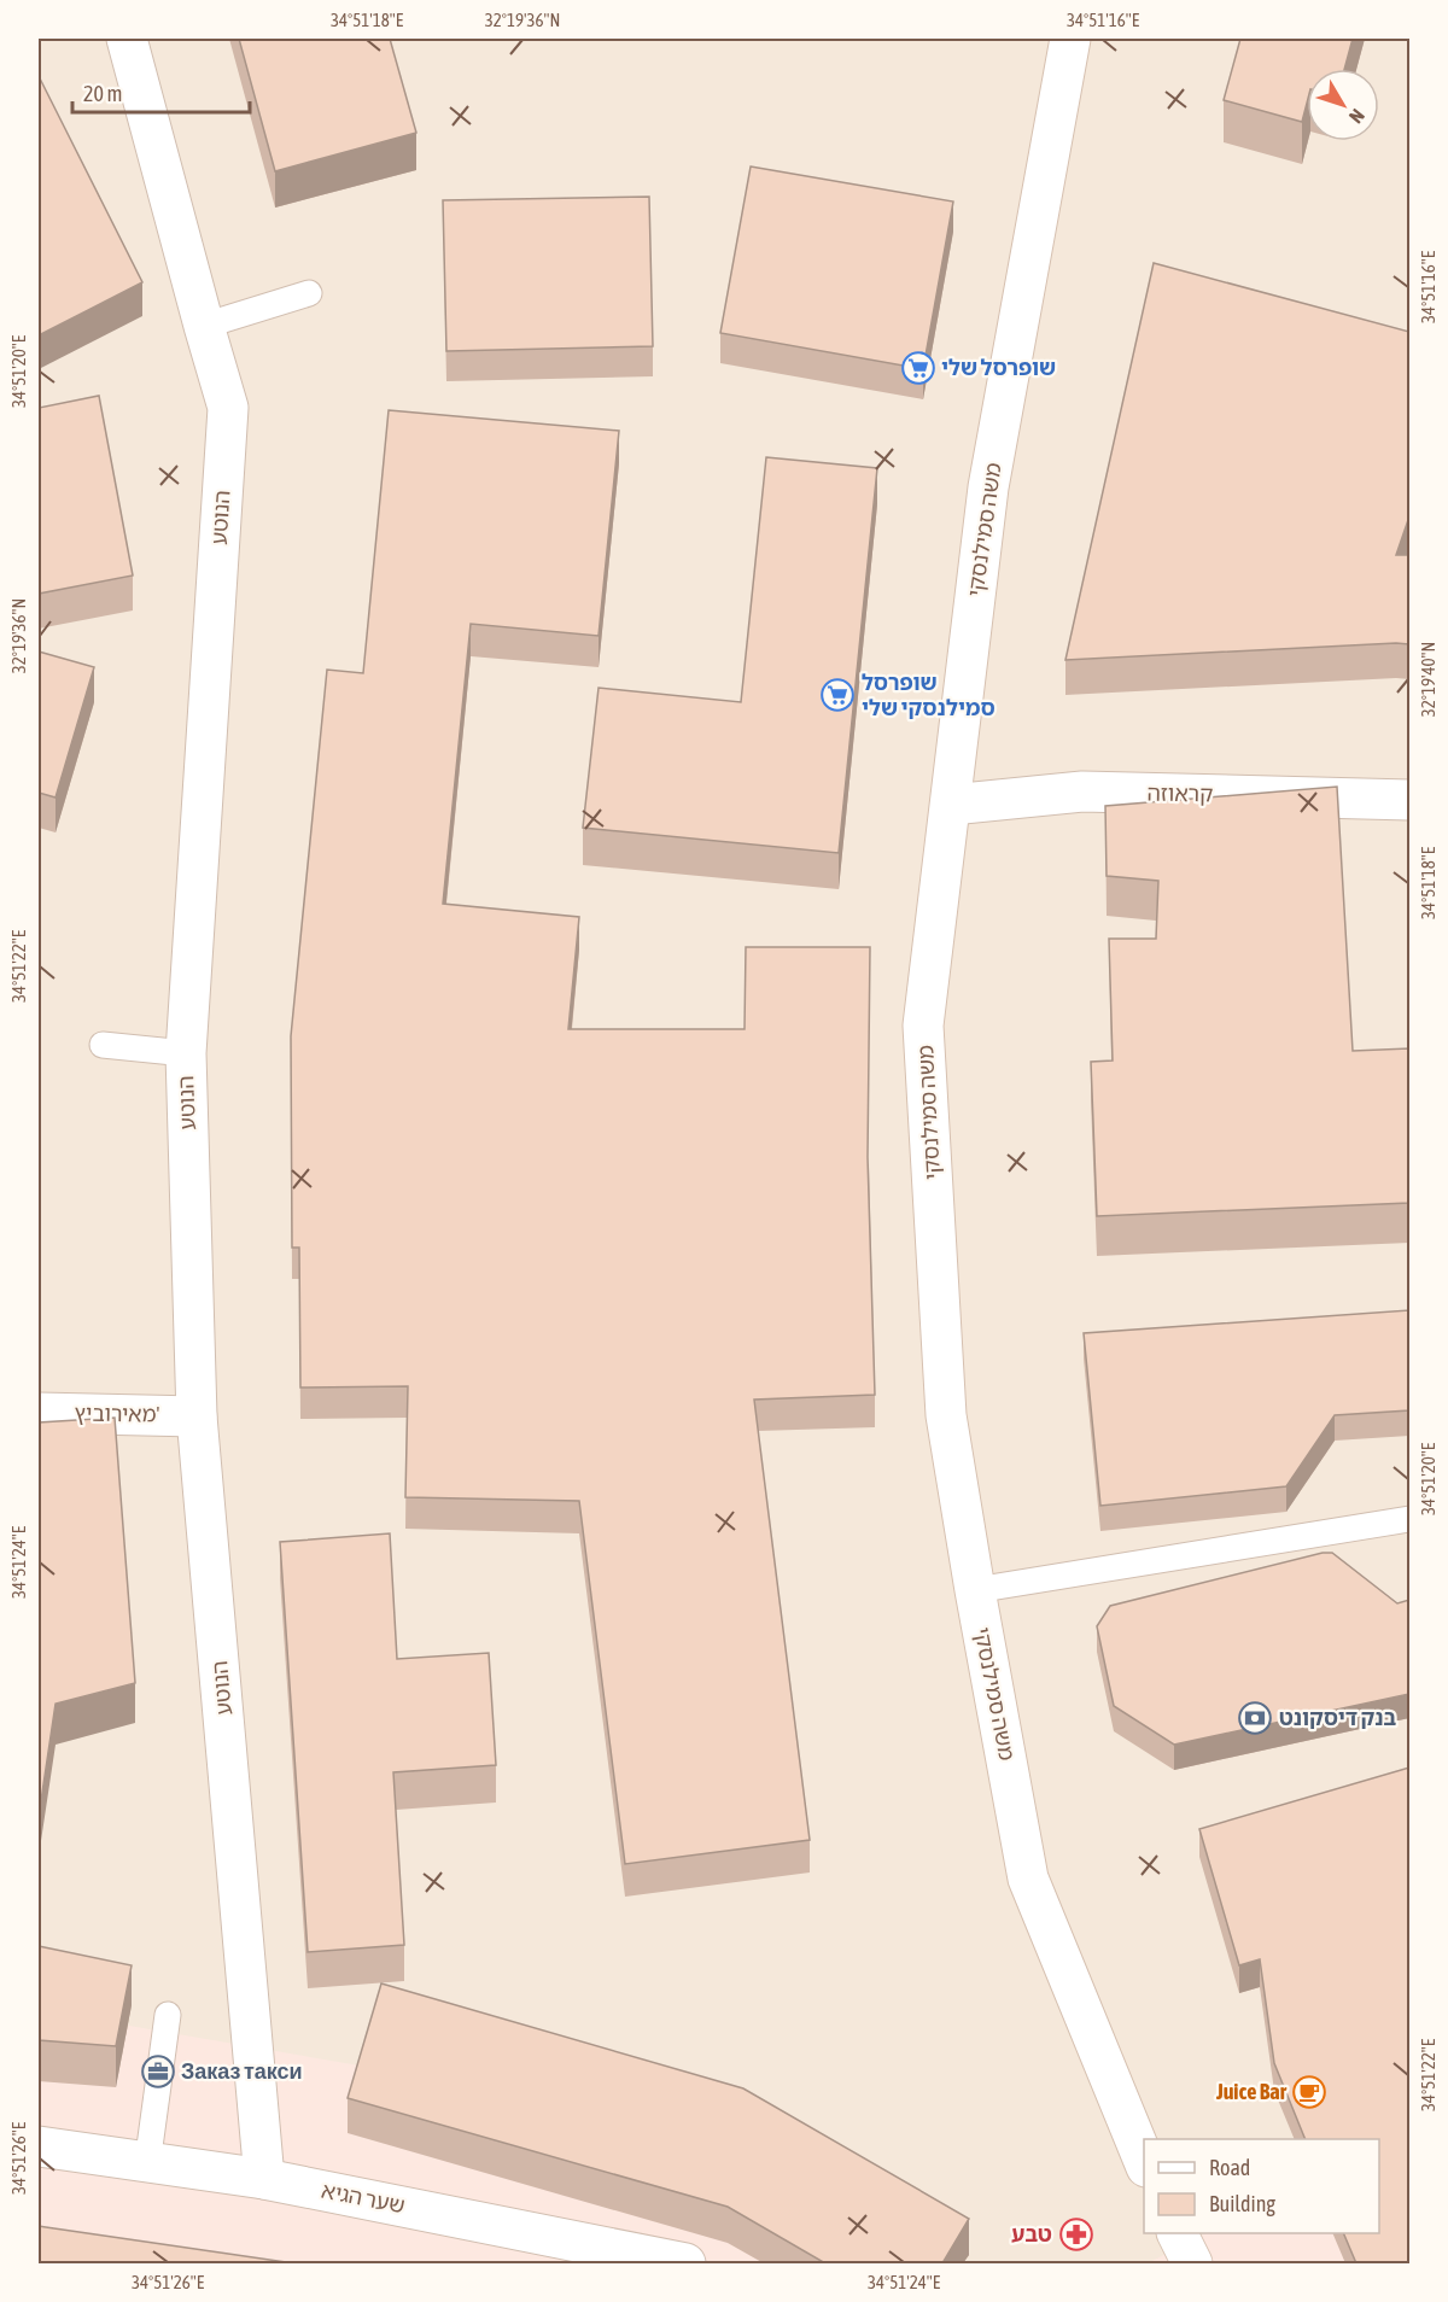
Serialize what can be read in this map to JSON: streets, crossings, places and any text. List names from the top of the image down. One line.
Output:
{"streets":{"street":["הנוטע","משה סמילנסקי","קראוזה","מאירוביץ'","שער הגיא"]},"crossings":[["הנוטע","מאירוביץ'"],["הנוטע","שער הגיא"],["משה סמילנסקי","קראוזה"]],"places":{"supermarket":["שופרסל שלי","שופרסל סמילנסקי שלי"],"bank":["בנק דיסקונט"],"office":["Заказ такси"],"cafe":["Juice Bar"],"pharmacy":["טבע"]},"legend":["Road","Building"],"scale_bar":"20 m","north":"bottom right","coordinates":["34°51'18\"E","32°19'36\"N","34°51'16\"E","34°51'20\"E","32°19'40\"N","34°51'22\"E","34°51'24\"E","34°51'26\"E"]}
